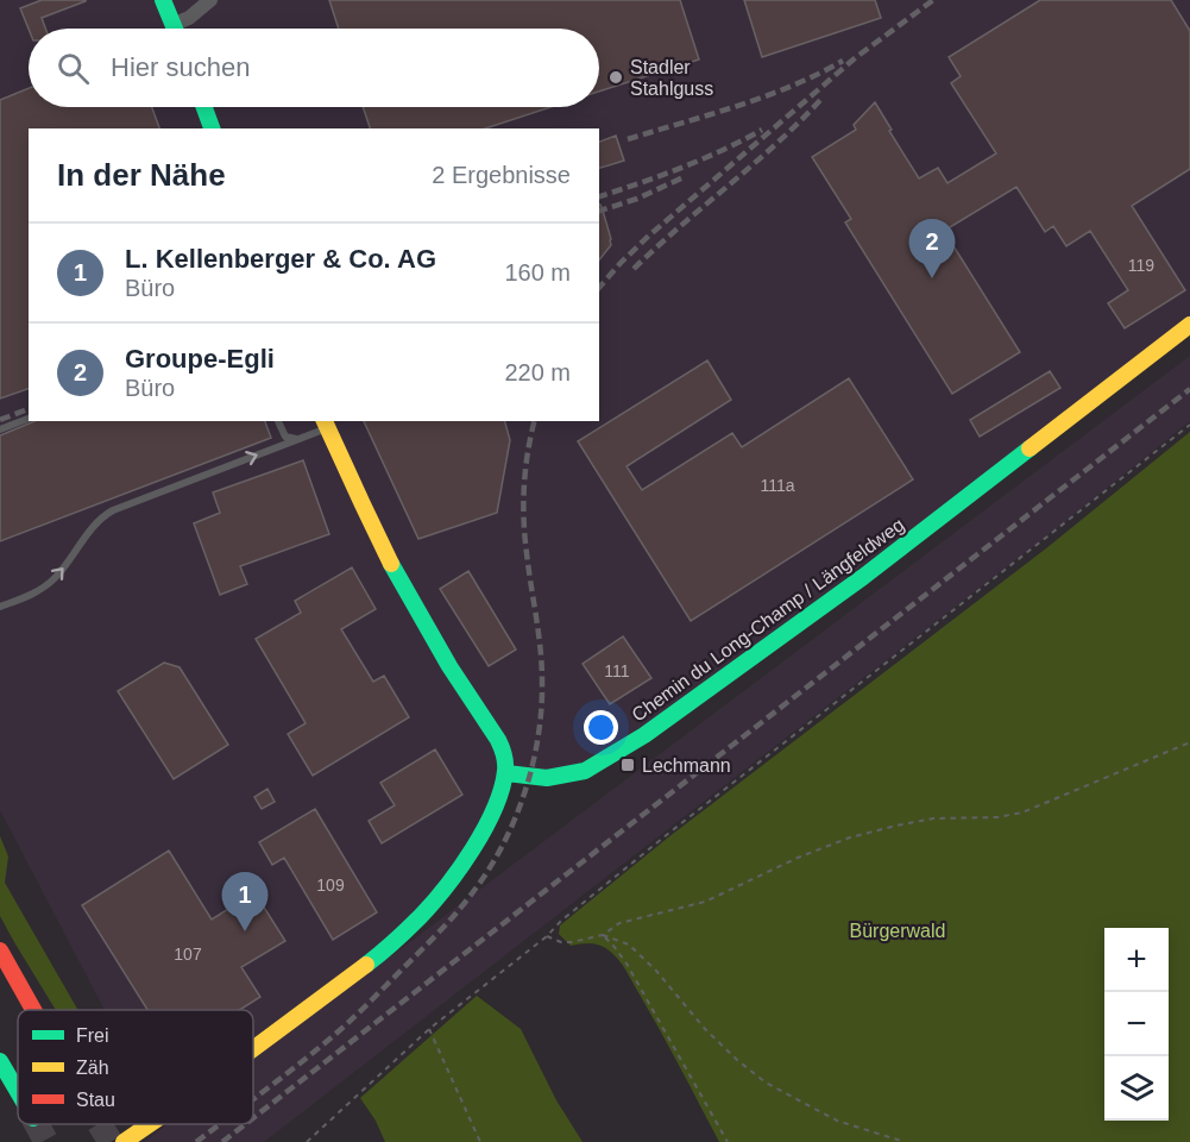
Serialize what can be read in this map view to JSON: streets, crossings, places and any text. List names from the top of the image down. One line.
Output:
{"streets":{"main road":["Chemin du Long-Champ / Längfeldweg"]},"parks":["Bürgerwald"],"places":{"other":["Stadler Stahlguss"],"transit":["Lechmann"]},"house_numbers":["119","111a","111","109","107"],"legend":["Frei","Zäh","Stau"],"page":{"search":"Hier suchen","heading":["In der Nähe","2 Ergebnisse"],"pins":["2","1"],"list":[{"mark":"1","name":"L. Kellenberger & Co. AG","note":"Büro","value":"160 m"},{"mark":"2","name":"Groupe-Egli","note":"Büro","value":"220 m"}],"map_buttons":["+","−"]}}
